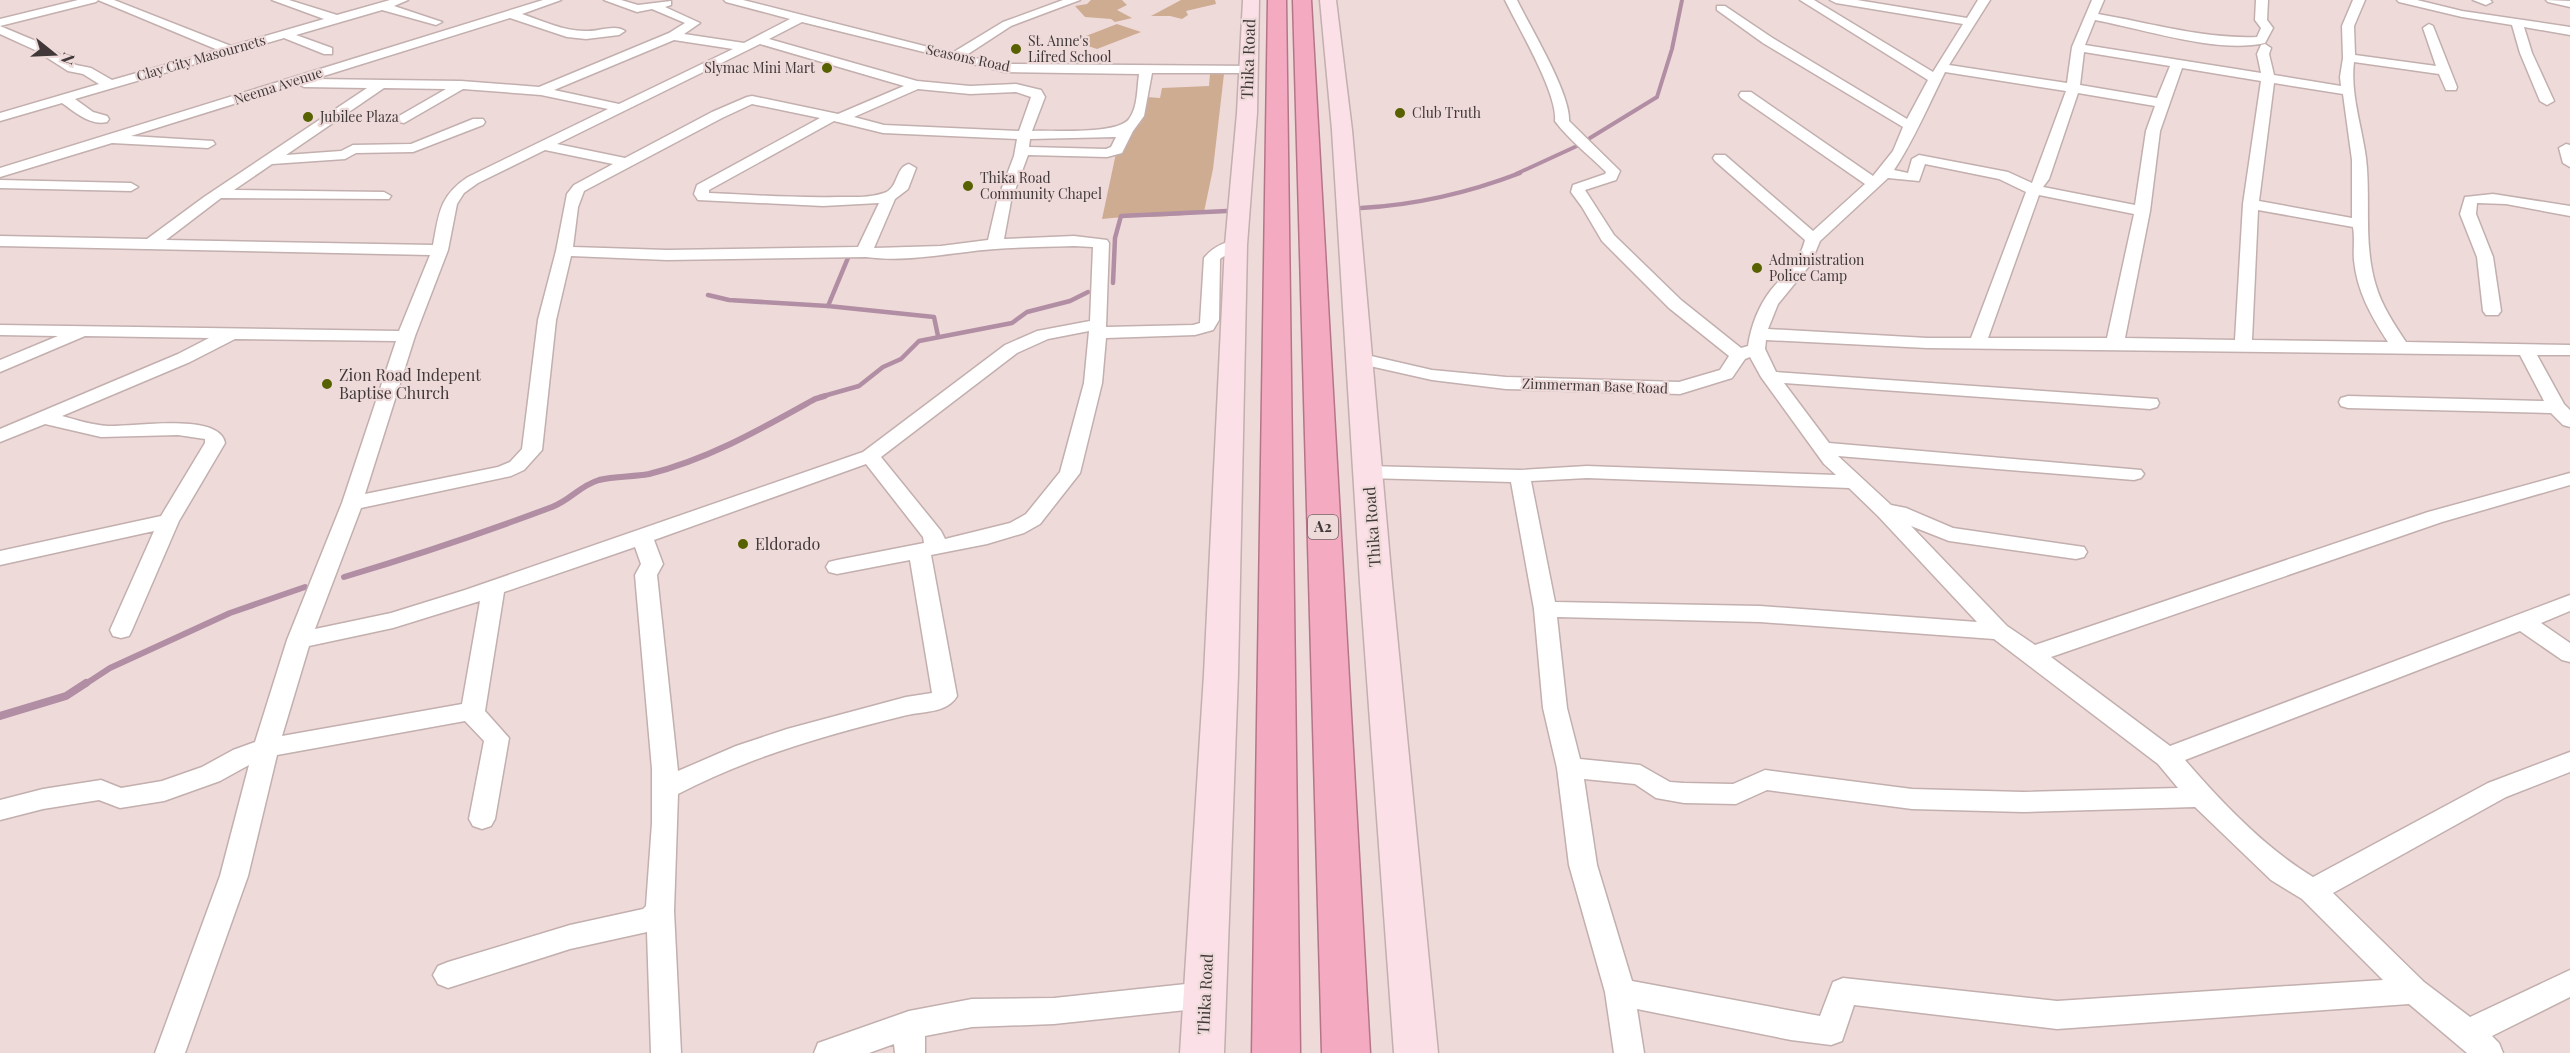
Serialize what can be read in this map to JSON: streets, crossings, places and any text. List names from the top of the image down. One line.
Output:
{"streets":{"highway":["Thika Road","A2"],"street":["Clay City Masournets","Seasons Road","Neema Avenue","Zimmerman Base Road"]},"crossings":[["Seasons Road","Thika Road"],["Thika Road","Zimmerman Base Road"]],"places":["St. Anne's Lifred School","Slymac Mini Mart","Club Truth","Jubilee Plaza","Thika Road Community Chapel","Administration Police Camp","Zion Road Indepent Baptise Church","Eldorado"],"north":"right"}
